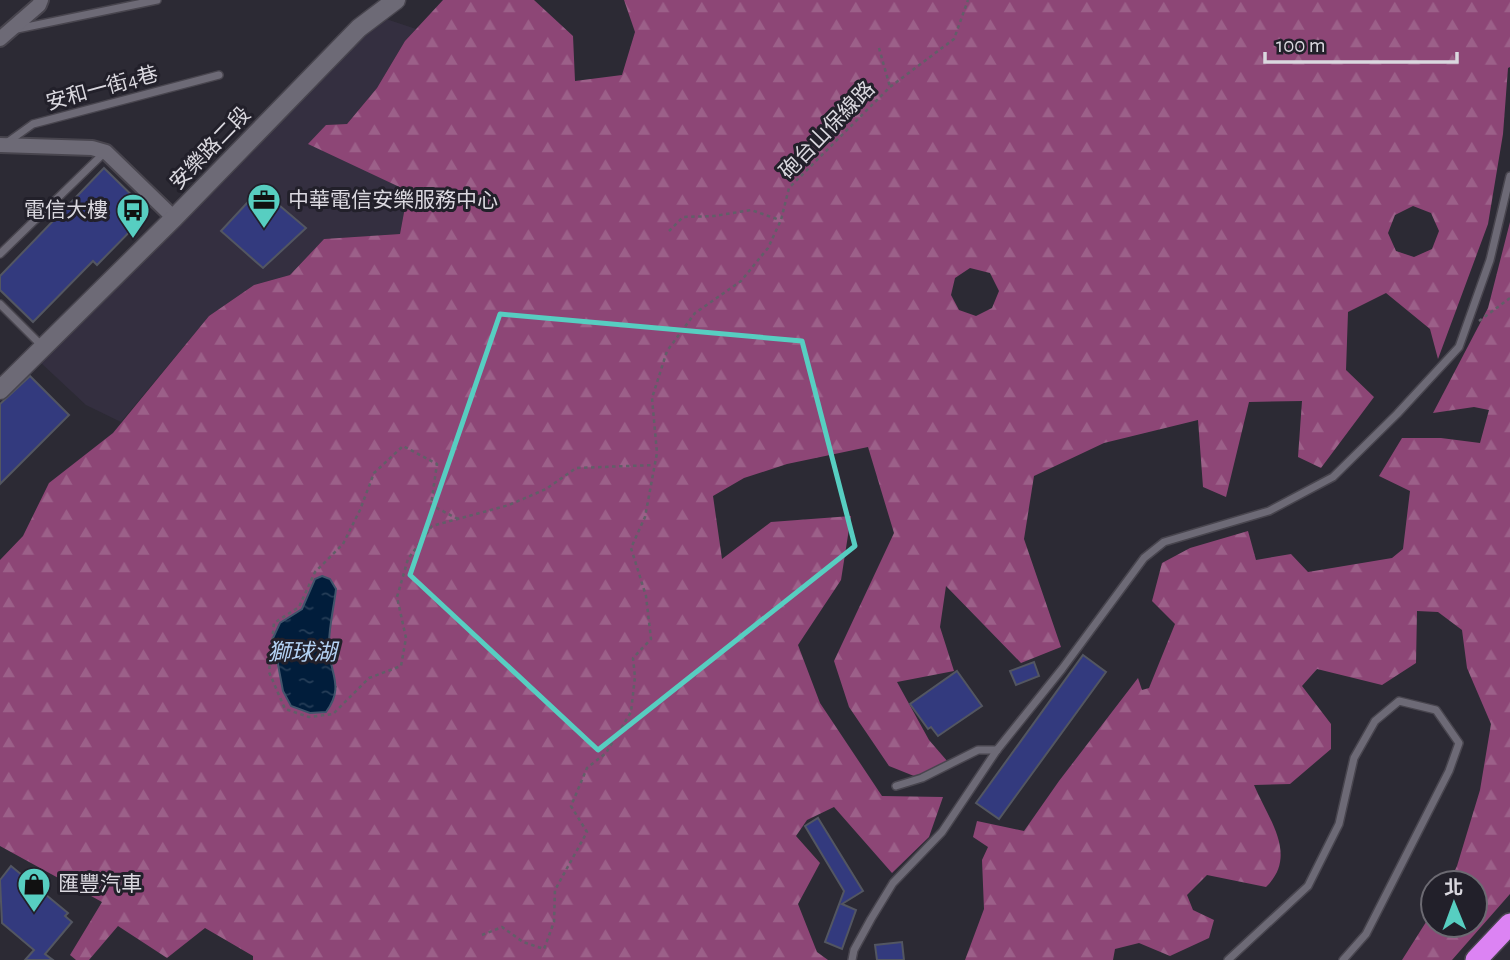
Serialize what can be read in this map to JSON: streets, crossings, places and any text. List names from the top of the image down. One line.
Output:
{"streets":{"street":["安樂路二段"],"lane":["安和一街4巷"],"path":["砲台山保線路"]},"water":["獅球湖"],"places":{"office":["中華電信安樂服務中心"],"bus stop":["電信大樓"],"shop":["匯豐汽車"]},"scale_bar":"100 m","north":"top"}
